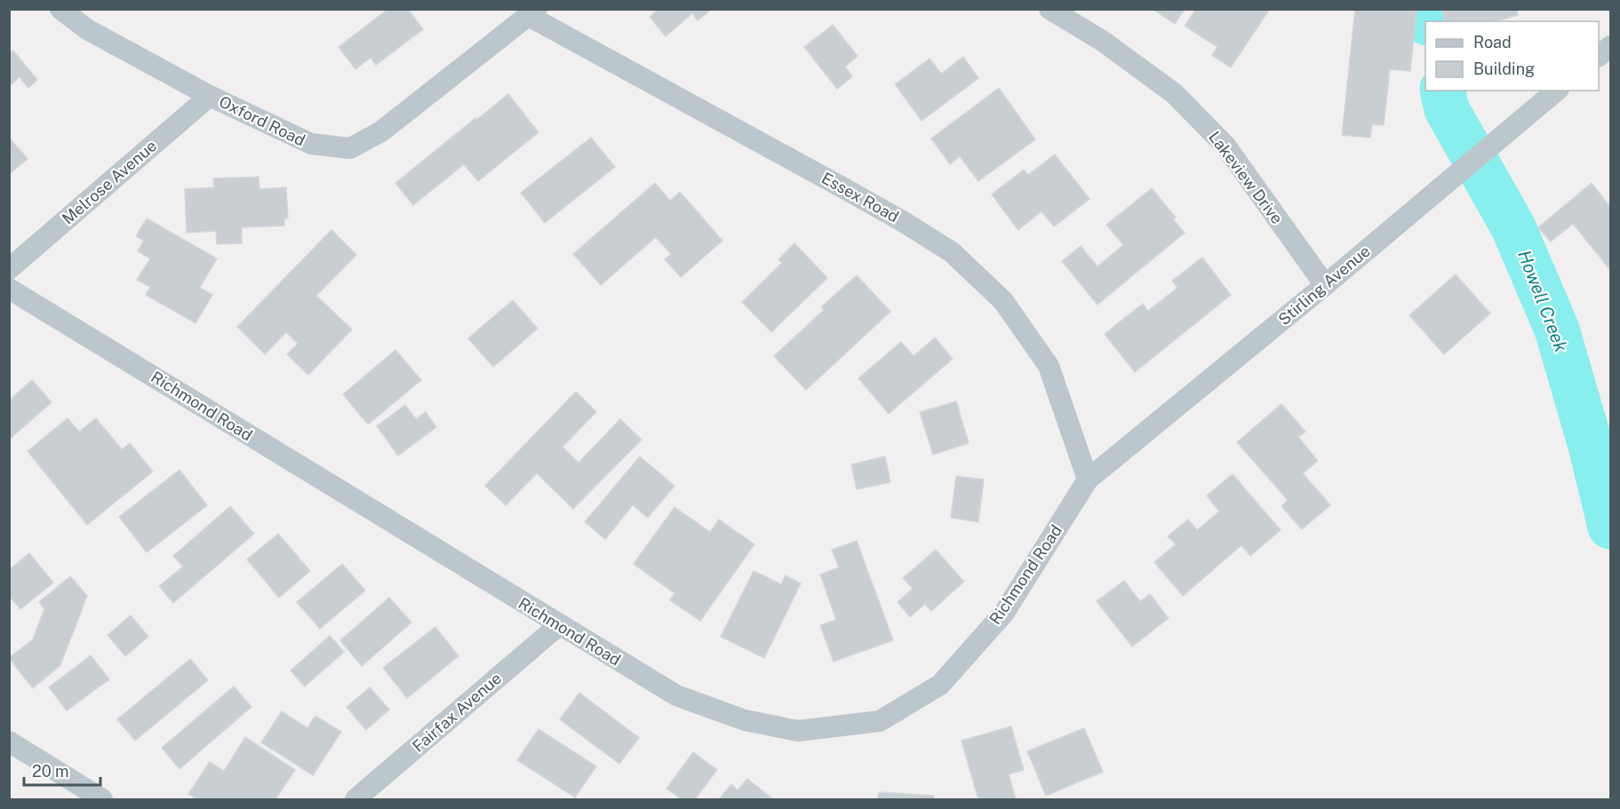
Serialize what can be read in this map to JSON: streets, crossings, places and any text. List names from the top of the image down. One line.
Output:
{"streets":{"street":["Oxford Road","Lakeview Drive","Melrose Avenue","Essex Road","Stirling Avenue","Richmond Road","Fairfax Avenue"]},"crossings":[["Oxford Road","Melrose Avenue"],["Oxford Road","Essex Road"],["Lakeview Drive","Stirling Avenue"],["Essex Road","Stirling Avenue"],["Essex Road","Richmond Road"],["Stirling Avenue","Richmond Road"],["Richmond Road","Fairfax Avenue"]],"water":["Howell Creek"],"legend":["Road","Building"],"scale_bar":"20 m"}
